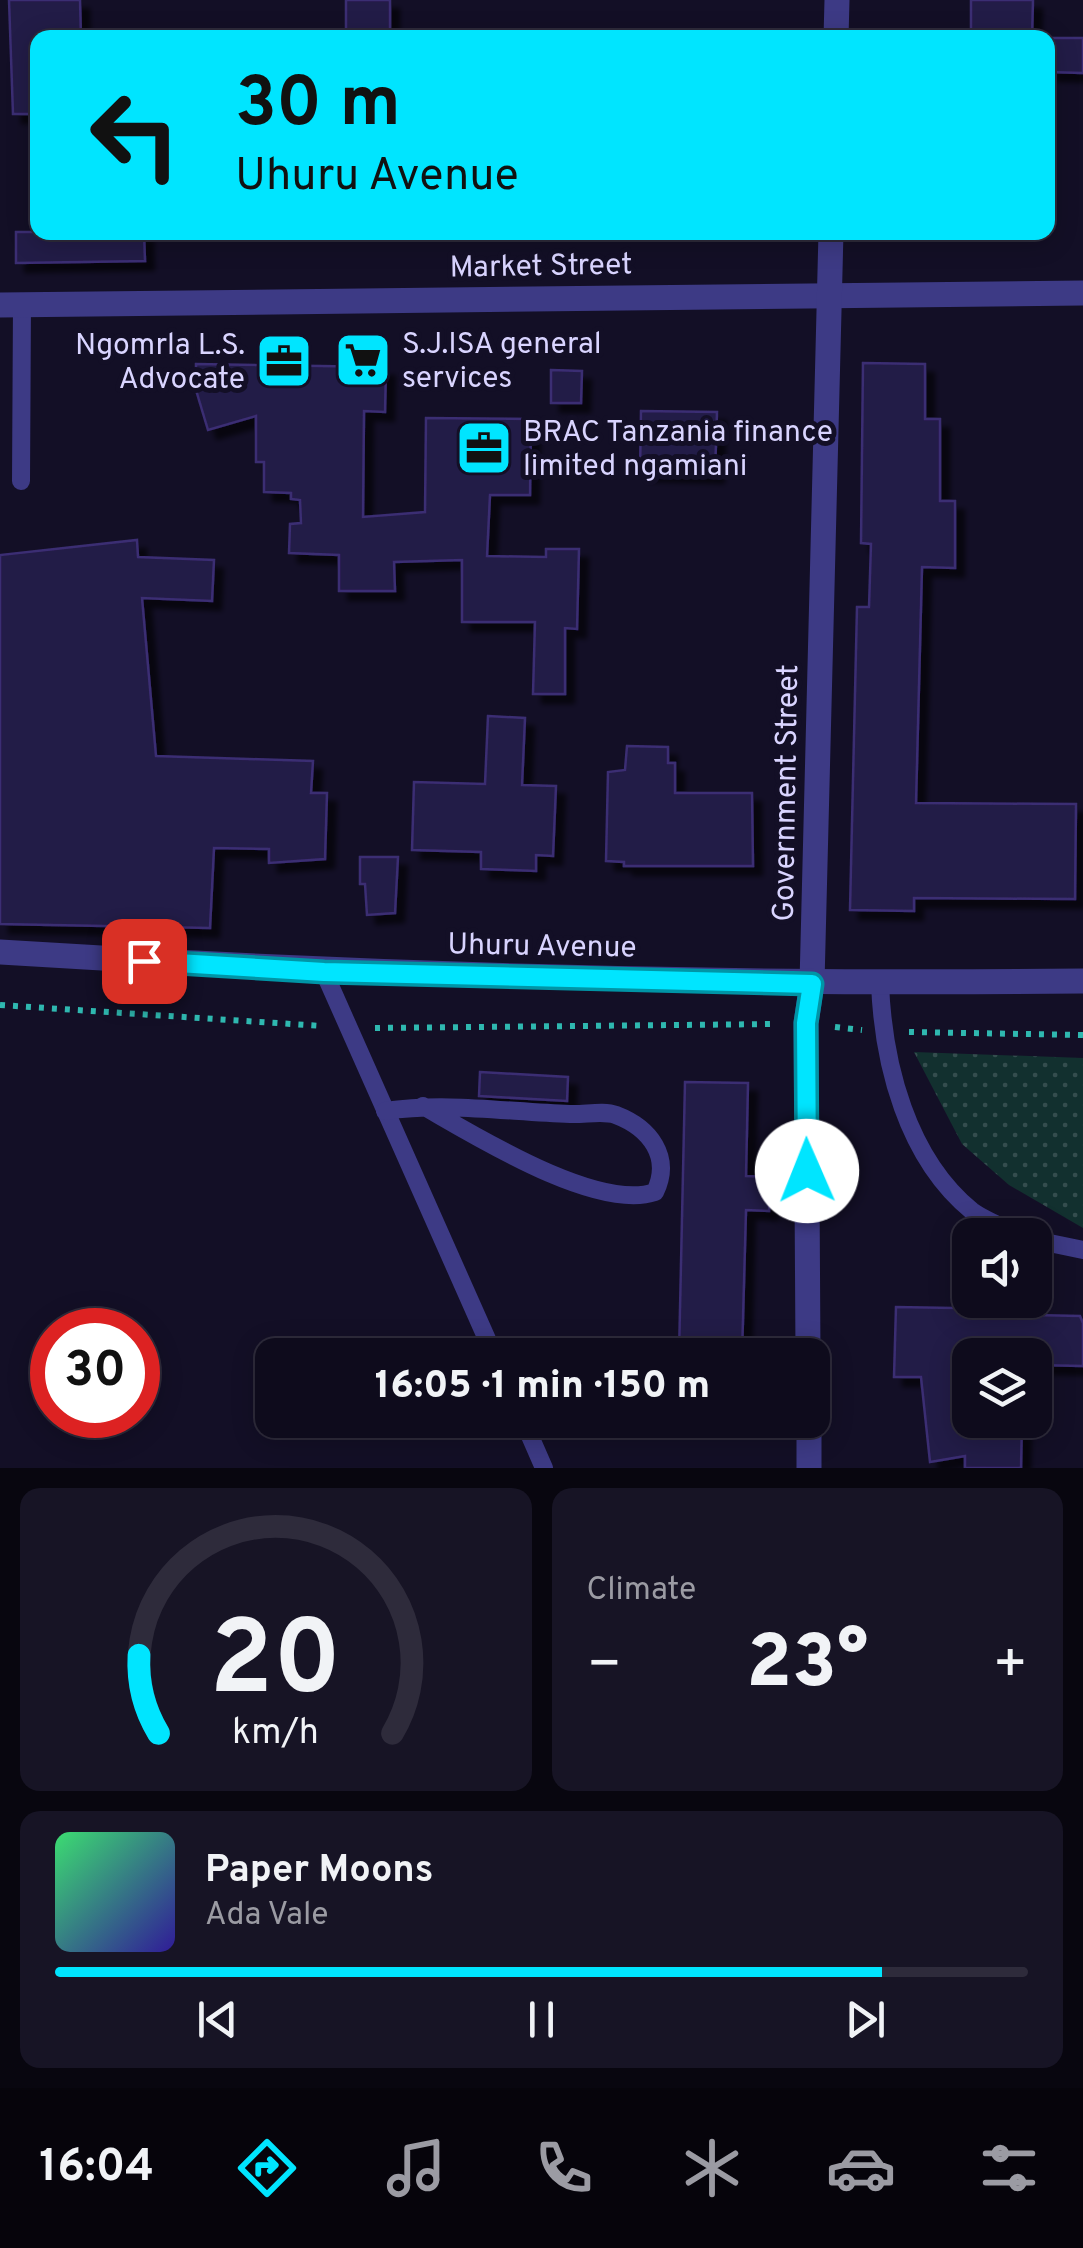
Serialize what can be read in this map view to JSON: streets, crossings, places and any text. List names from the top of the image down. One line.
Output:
{"streets":{"street":["Market Street","Government Street","Uhuru Avenue"]},"crossings":[["Market Street","Government Street"],["Government Street","Uhuru Avenue"]],"places":{"supermarket":["S.J.ISA general services"],"office":["Ngomrla L.S. Advocate","BRAC Tanzania finance limited ngamiani"]},"page":{"turn":["30 m","Uhuru Avenue"],"limit":"30","trip":"16:05 · 1 min · 150 m","tile":"Climate","heat":["−","23°","+"],"song":["Paper Moons","Ada Vale"],"tabs":"16:04","gauge":["20","km/h"]}}
